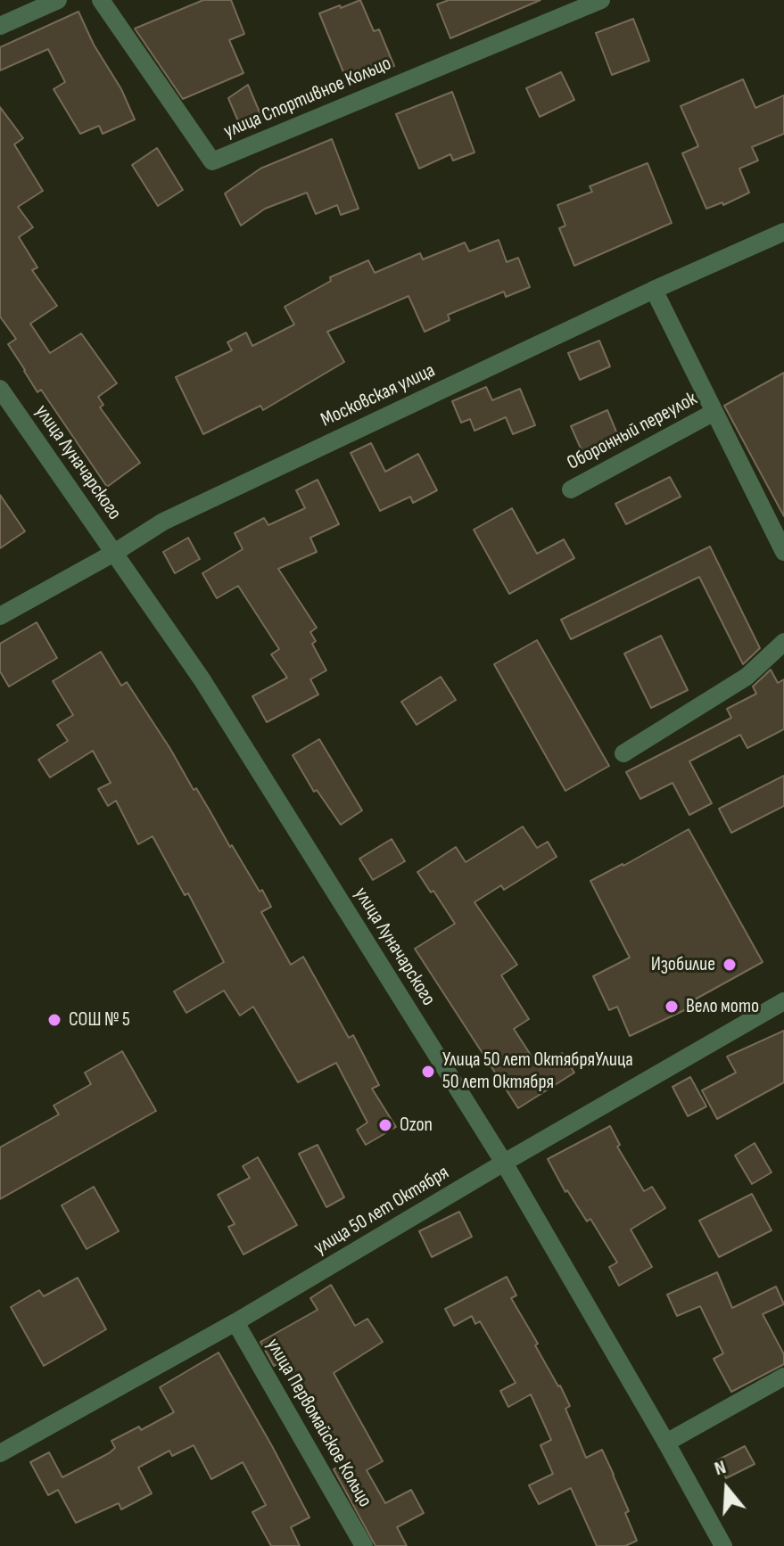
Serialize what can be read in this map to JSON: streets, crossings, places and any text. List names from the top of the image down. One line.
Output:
{"streets":{"street":["улица Спортивное Кольцо","Московская улица","Оборонный переулок","улица Луначарского","улица 50 лет Октября","улица Первомайское Кольцо"]},"crossings":[["Московская улица","Оборонный переулок"],["Московская улица","улица Луначарского"],["улица Луначарского","улица 50 лет Октября"],["улица 50 лет Октября","улица Первомайское Кольцо"]],"places":["Изобилие","Вело мото","СОШ № 5","Улица 50 лет ОктябряУлица 50 лет Октября","Ozon"],"north":"top"}
